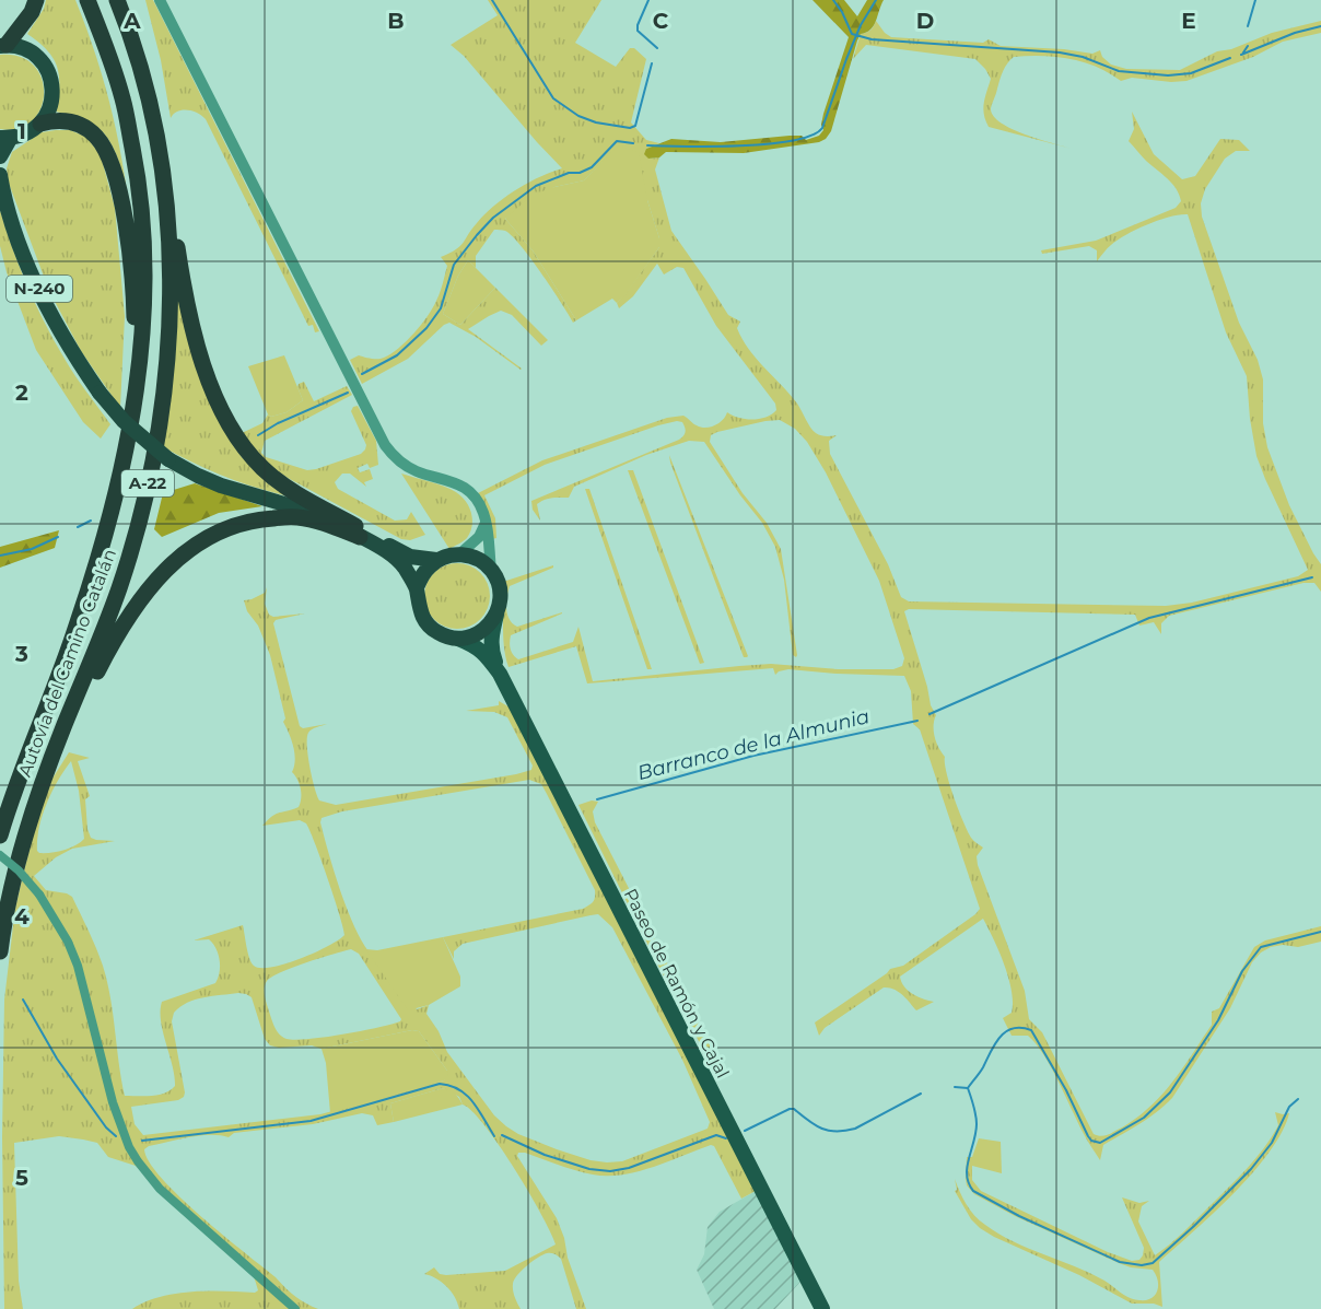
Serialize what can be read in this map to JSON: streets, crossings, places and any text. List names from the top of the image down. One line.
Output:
{"streets":{"highway":["N-240","A-22","Autovía del Camino Catalán"],"main road":["Paseo de Ramón y Cajal"]},"water":["Barranco de la Almunia"],"grid":{"columns":["A","B","C","D","E"],"rows":["1","2","3","4","5"]}}
